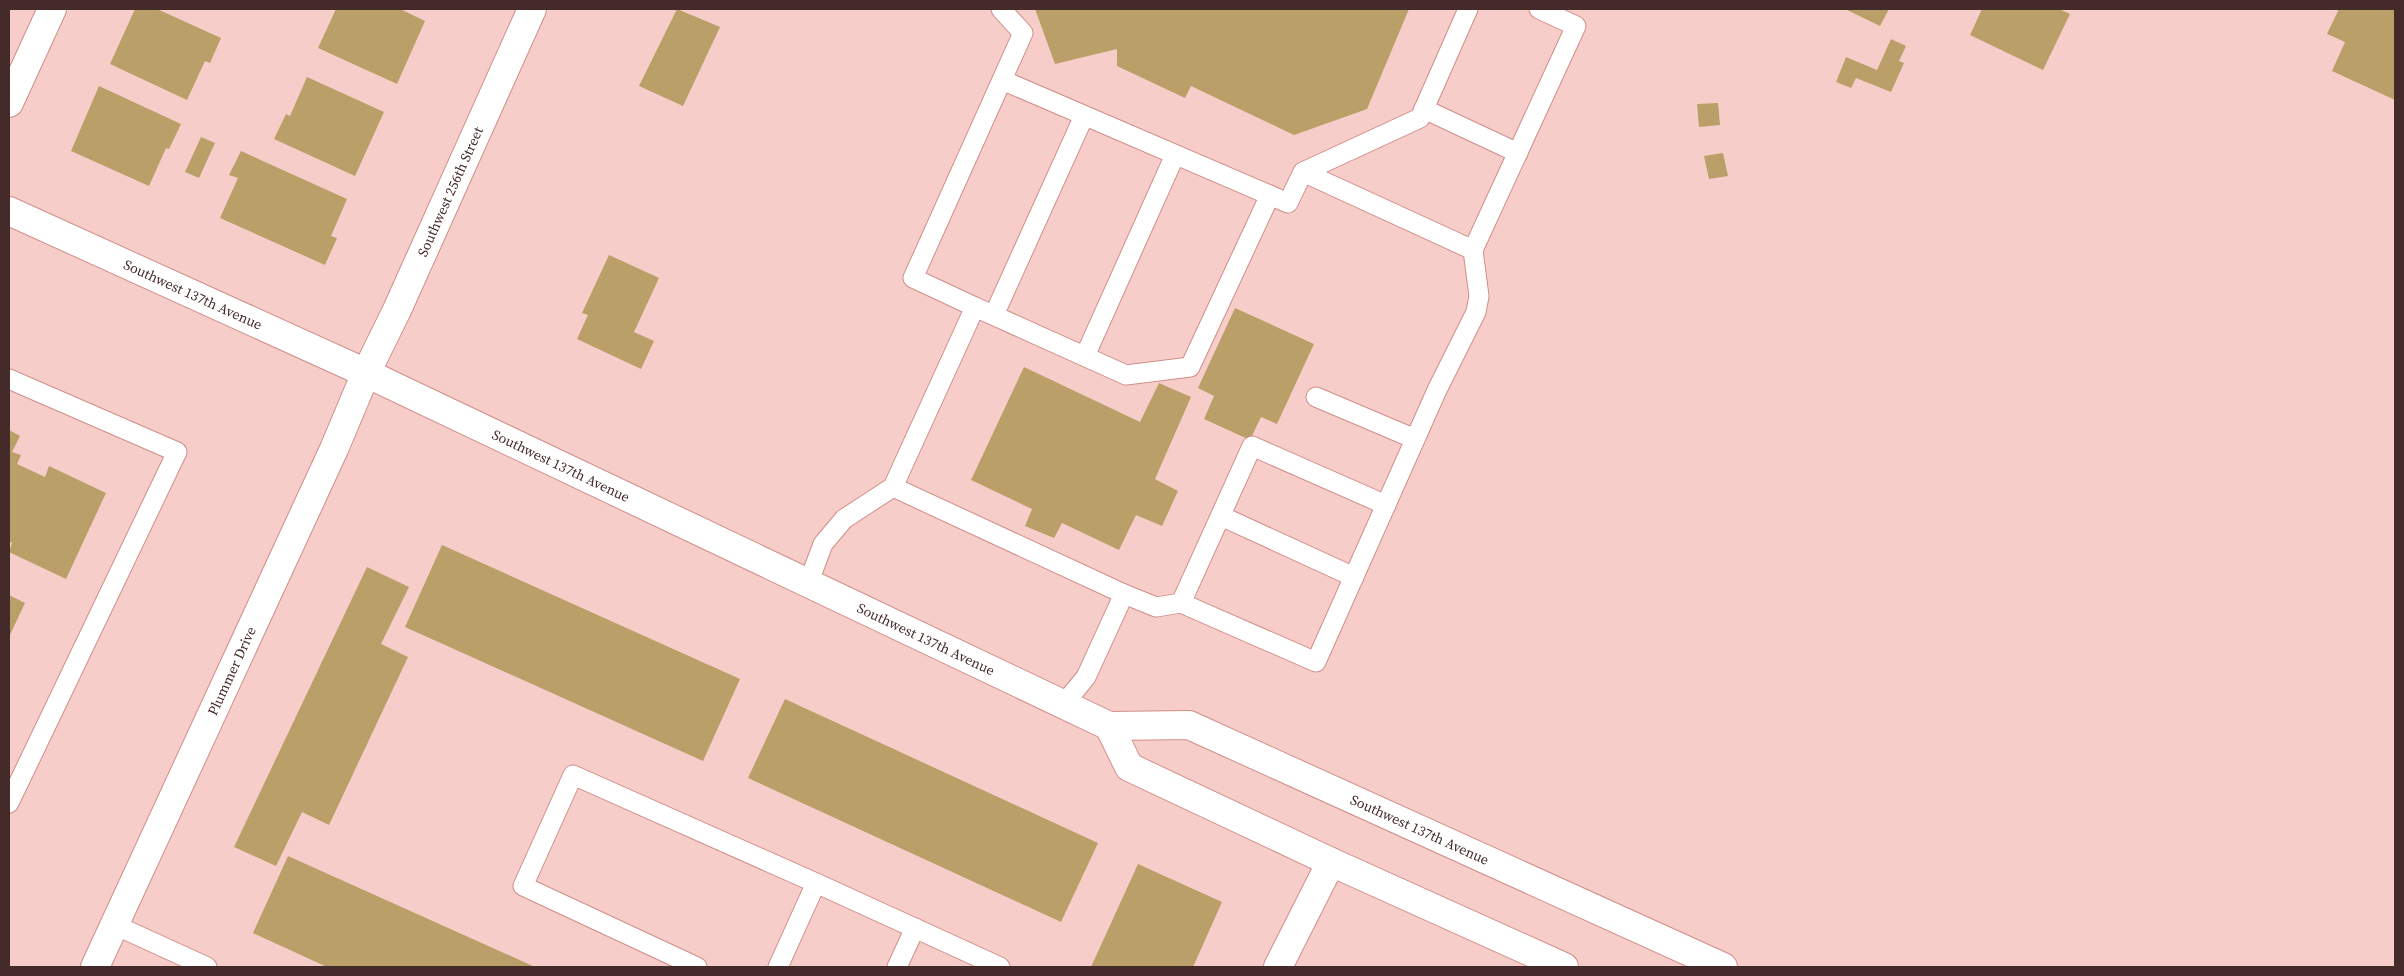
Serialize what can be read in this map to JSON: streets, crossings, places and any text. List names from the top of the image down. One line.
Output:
{"streets":{"main road":["Southwest 256th Street","Southwest 137th Avenue","Plummer Drive"]},"crossings":[["Southwest 256th Street","Southwest 137th Avenue"],["Southwest 256th Street","Plummer Drive"],["Southwest 137th Avenue","Plummer Drive"]]}
